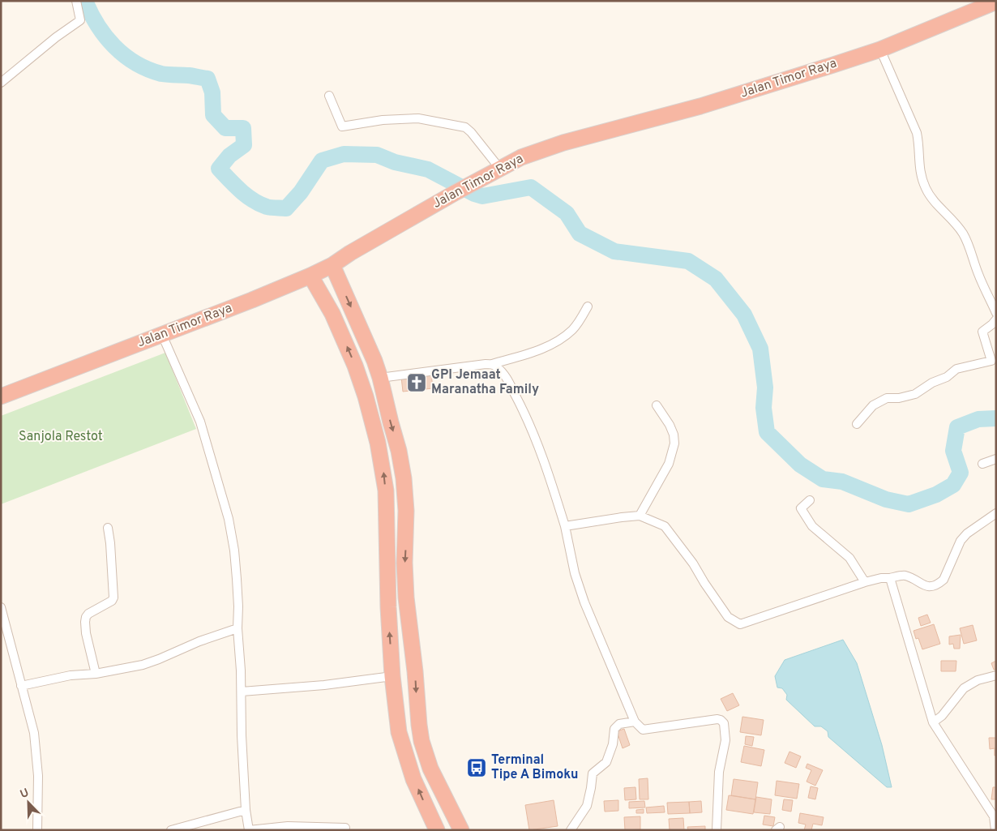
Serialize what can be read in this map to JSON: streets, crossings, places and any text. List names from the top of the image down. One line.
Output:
{"streets":{"highway":["Jalan Timor Raya"]},"parks":["Sanjola Restot"],"places":{"church":["GPI Jemaat Maranatha Family"],"bus stop":["Terminal Tipe A Bimoku"]},"north":"top left"}
